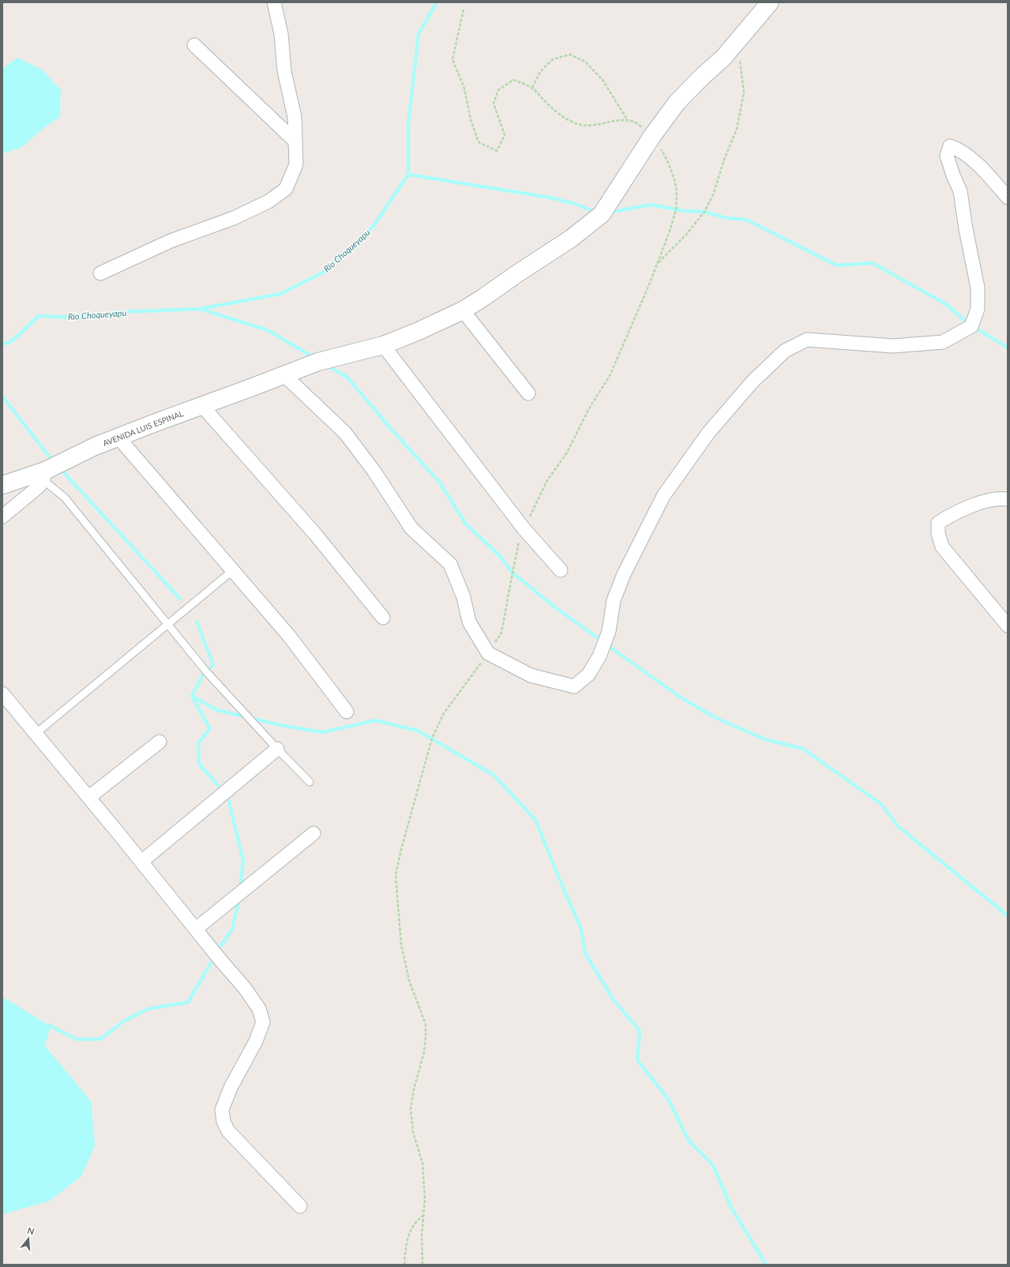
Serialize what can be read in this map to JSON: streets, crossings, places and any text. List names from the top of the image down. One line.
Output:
{"streets":{"street":["AVENIDA LUIS ESPINAL"]},"water":["Río Choqueyapu"],"north":"top"}
